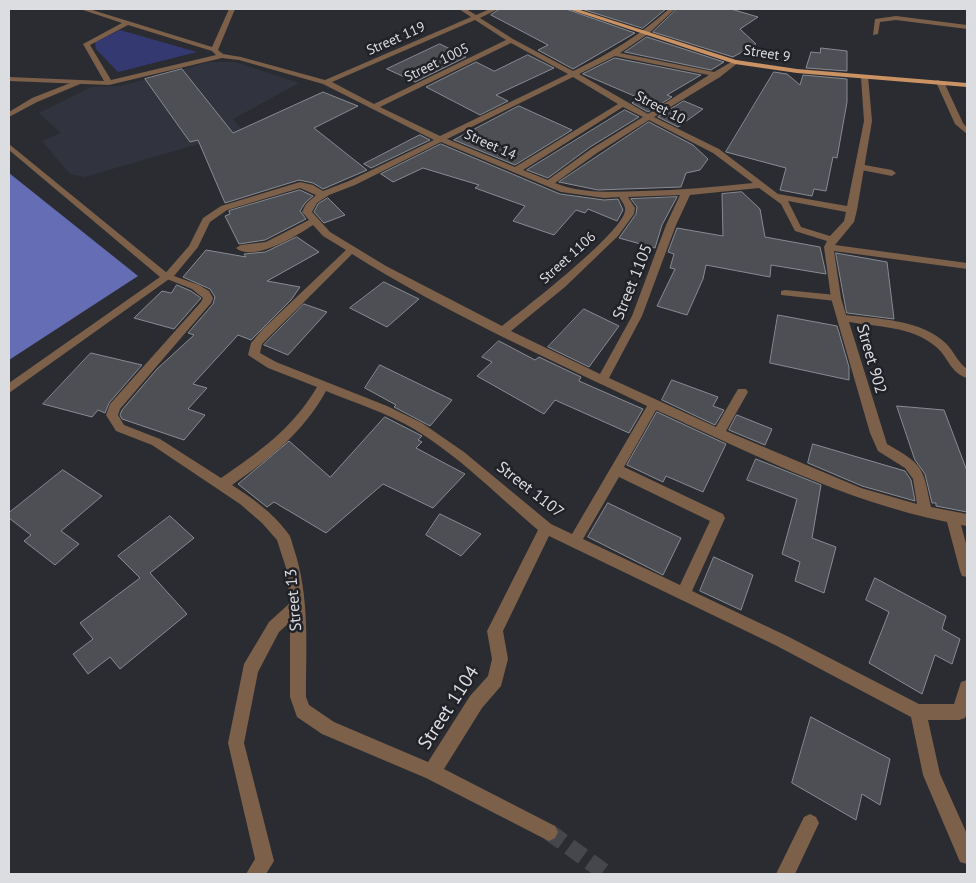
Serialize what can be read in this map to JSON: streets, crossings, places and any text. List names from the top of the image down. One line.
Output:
{"streets":{"main road":["Street 9"],"street":["Street 119","Street 1005","Street 10","Street 14","Street 1106","Street 1105","Street 902","Street 1107","Street 13","Street 1104"]},"crossings":[["Street 119","Street 10"],["Street 119","Street 14"],["Street 1005","Street 10"],["Street 1005","Street 14"],["Street 10","Street 14"],["Street 10","Street 902"],["Street 14","Street 1106"],["Street 14","Street 1105"],["Street 1107","Street 1104"],["Street 13","Street 1104"]]}
